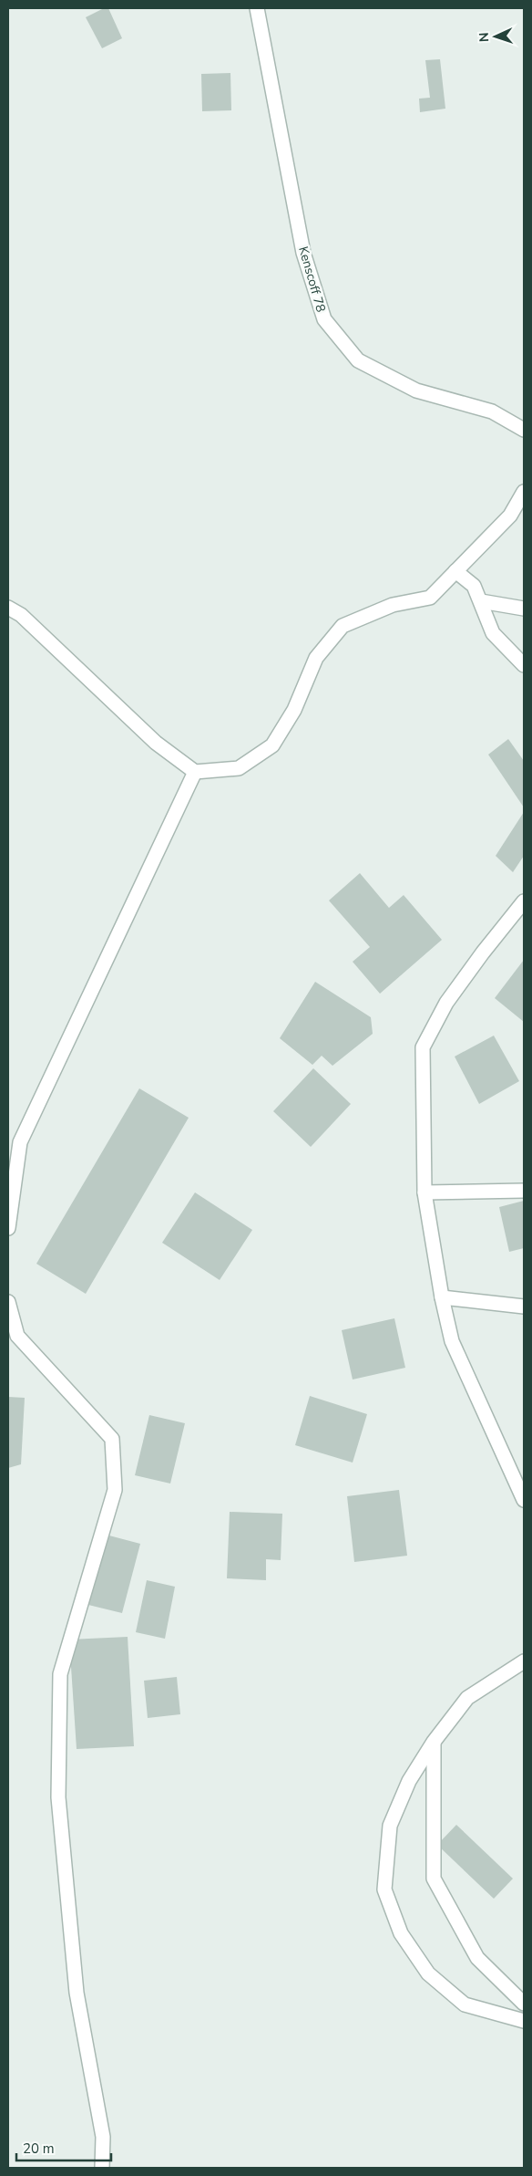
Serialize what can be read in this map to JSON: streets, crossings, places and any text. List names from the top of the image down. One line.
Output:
{"streets":{"street":["Kenscoff 78"]},"scale_bar":"20 m","north":"left"}
